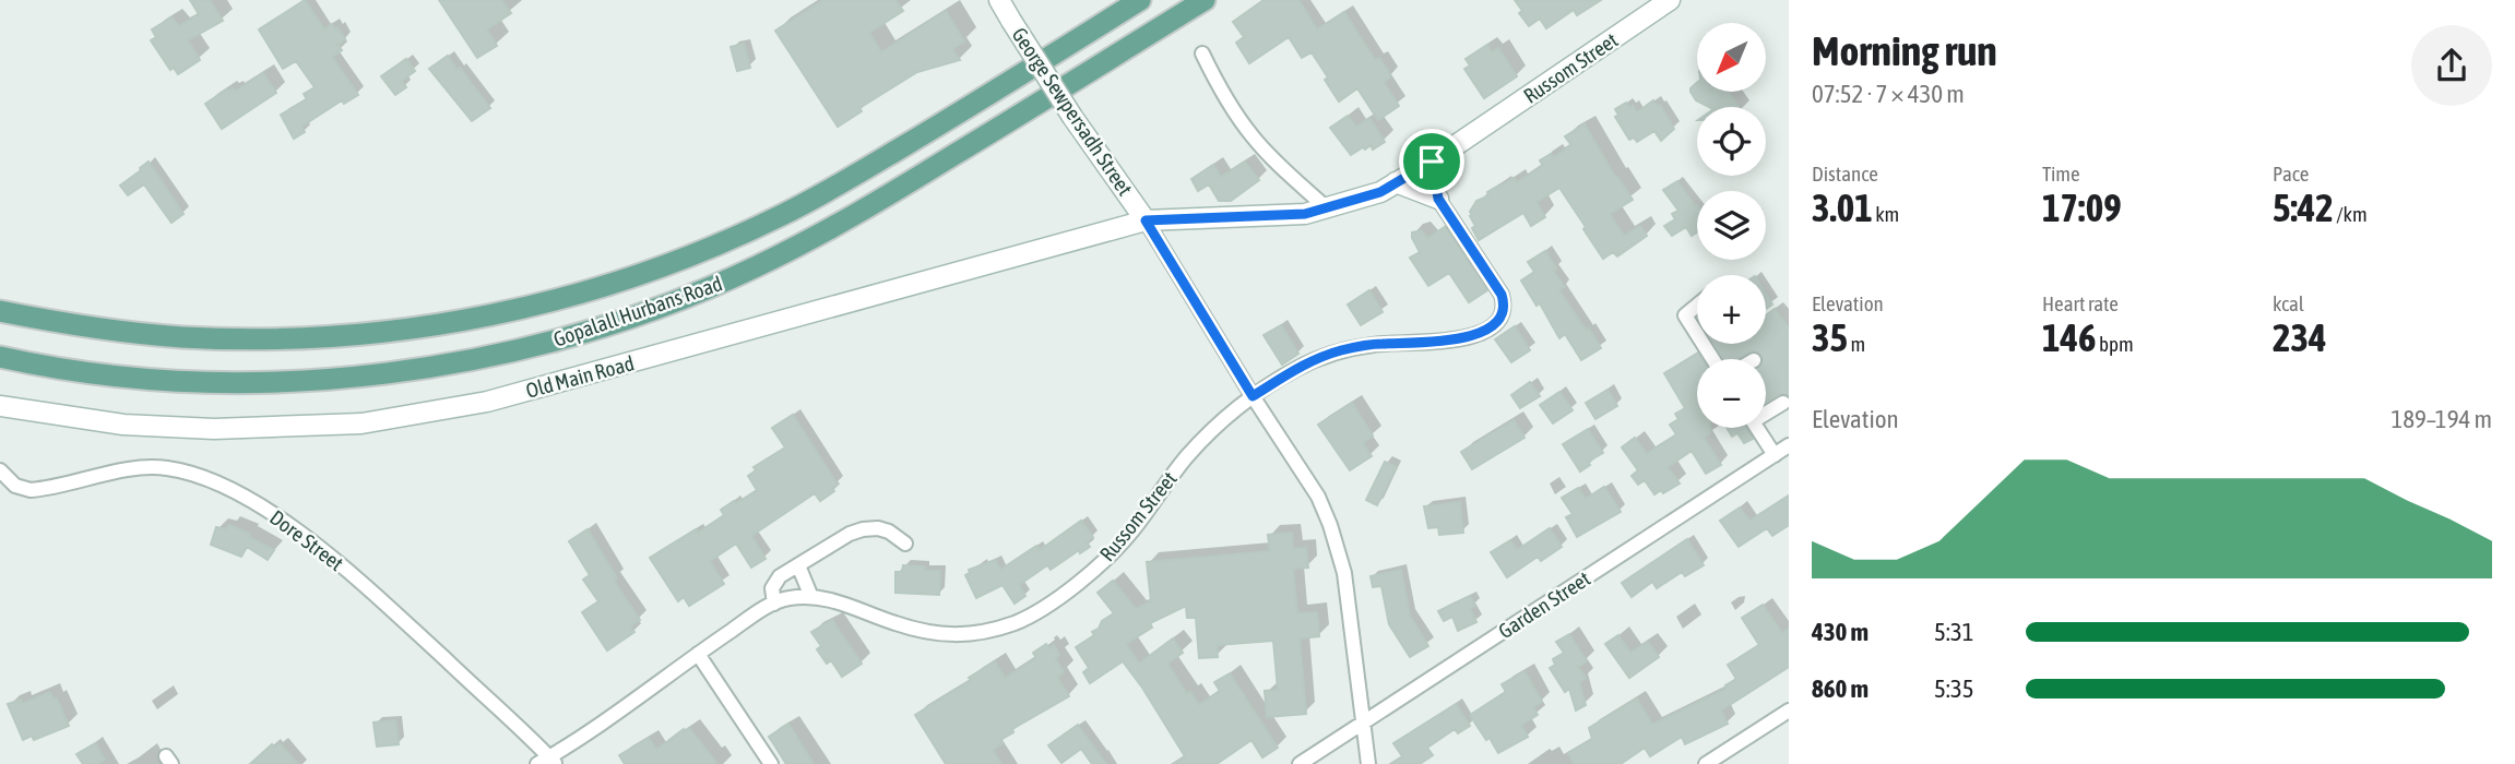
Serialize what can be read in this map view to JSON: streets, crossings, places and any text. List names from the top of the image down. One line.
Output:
{"streets":{"main road":["Gopalall Hurbans Road"],"street":["Russom Street","George Sewpersadh Street","Old Main Road","Dore Street","Garden Street"]},"crossings":[["Russom Street","George Sewpersadh Street"],["Russom Street","Old Main Road"],["Russom Street","Dore Street"],["George Sewpersadh Street","Old Main Road"],["George Sewpersadh Street","Garden Street"]],"north":"bottom left","page":{"heading":["Morning run","07:52 · 7 × 430 m"],"map_buttons":["+","−"],"stats":[["Distance","3.01 km"],["Time","17:09"],["Pace","5:42 /km"],["Elevation","35 m"],["Heart rate","146 bpm"],["kcal","234"]],"chart":["Elevation","189–194 m"],"list":[{"name":"430 m","note":"5:31"},{"name":"860 m","note":"5:35"}]}}
